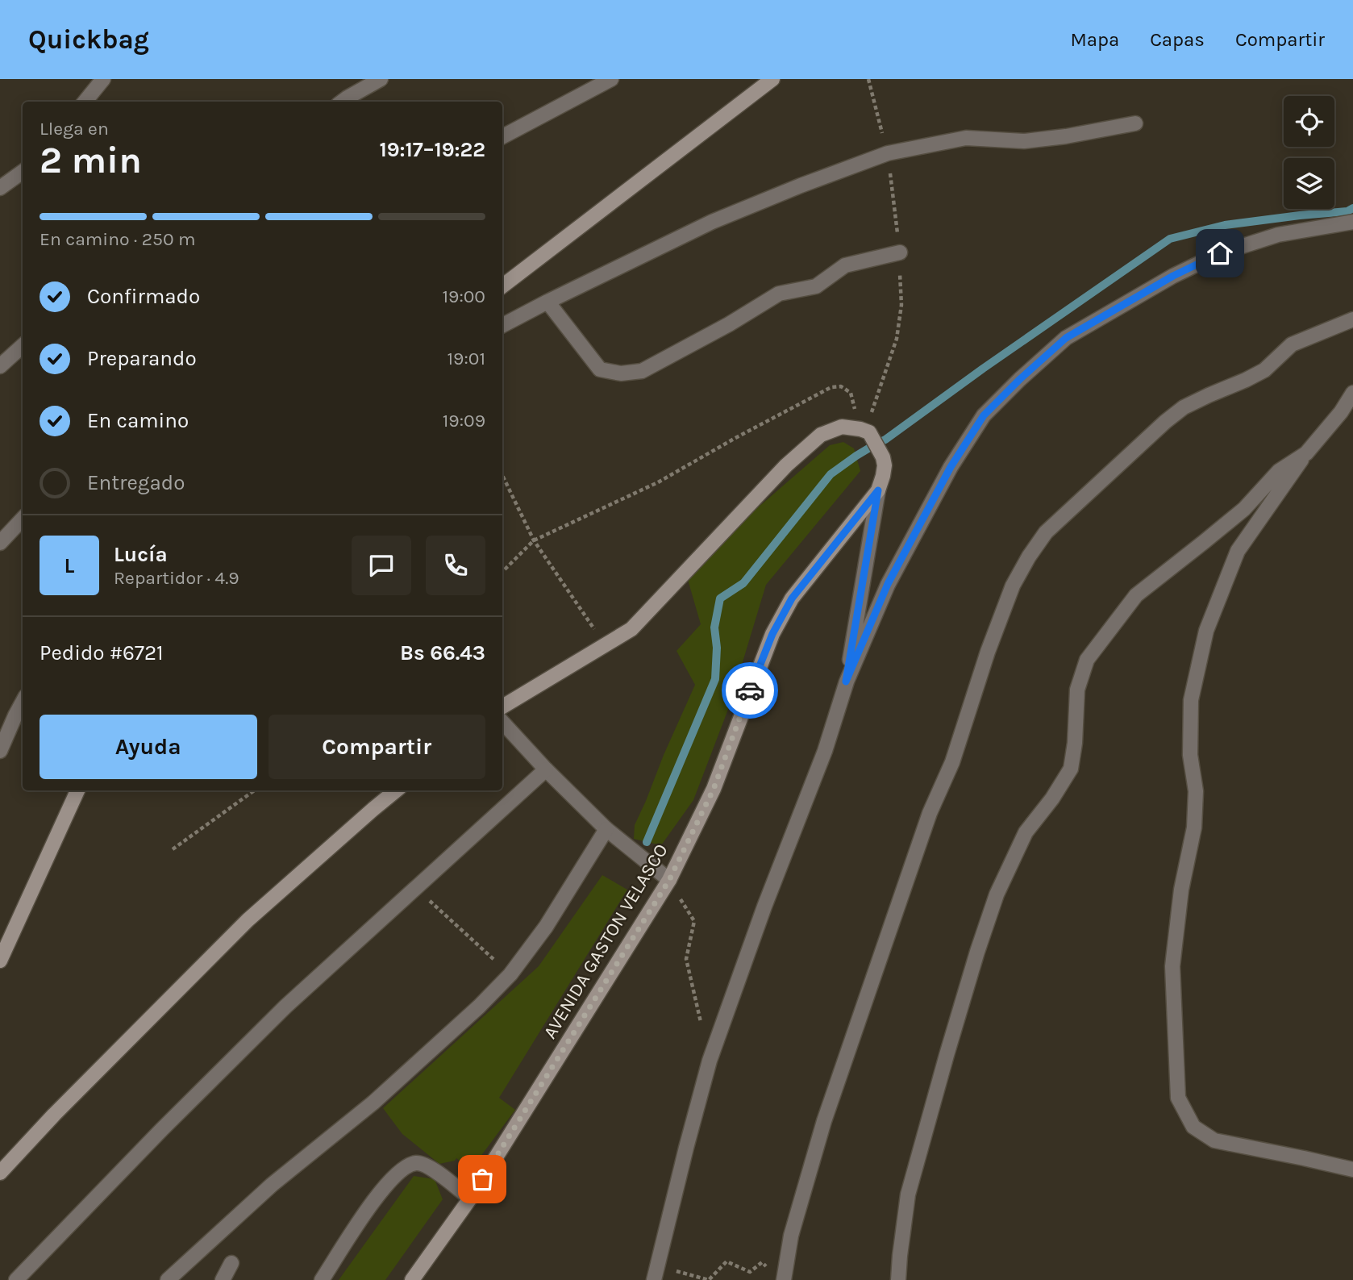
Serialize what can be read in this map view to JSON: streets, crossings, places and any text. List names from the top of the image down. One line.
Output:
{"streets":{"street":["AVENIDA GASTON VELASCO"]},"page":{"header":"Quickbag","nav":["Mapa","Capas","Compartir"],"heading":["2 min","Llega en","19:17–19:22"],"panel":["Lucía","Repartidor · 4.9","Pedido #6721","Bs 66.43"],"bar":"En camino · 250 m","list":[["Confirmado","19:00"],["Preparando","19:01"],["En camino","19:09"],"Entregado"],"round":"L","buttons":["Ayuda","Compartir"]}}
